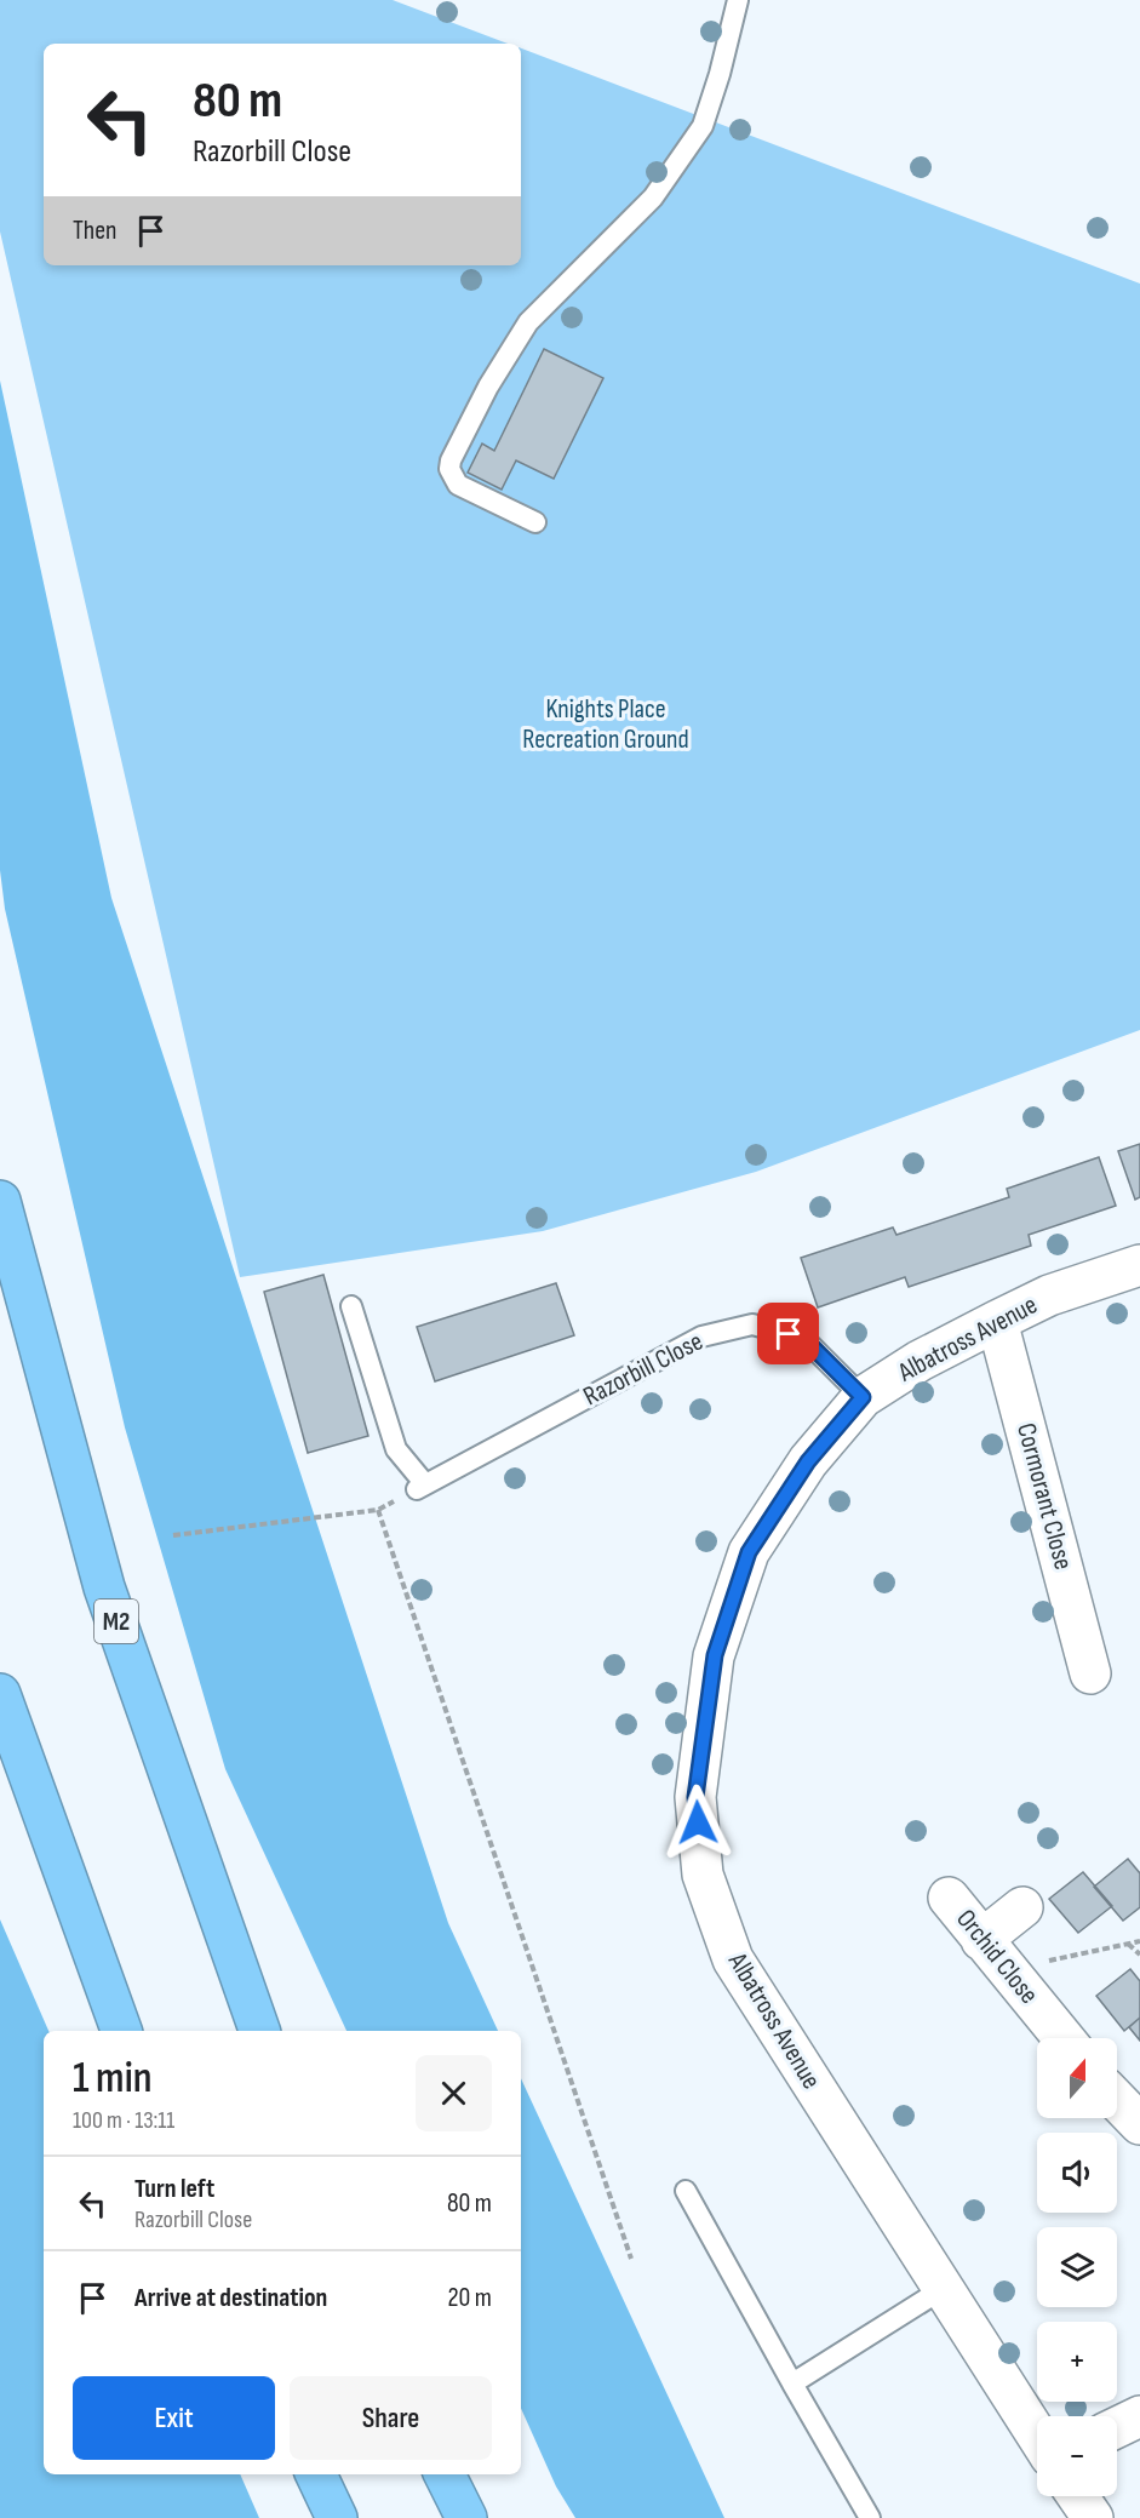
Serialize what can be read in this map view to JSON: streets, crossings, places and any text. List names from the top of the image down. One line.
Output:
{"streets":{"highway":["M2"],"street":["Albatross Avenue","Cormorant Close","Orchid Close"],"lane":["Razorbill Close"]},"crossings":[["Albatross Avenue","Razorbill Close"],["Albatross Avenue","Cormorant Close"]],"parks":["Knights Place Recreation Ground"],"north":"top","page":{"turn":["80 m","Razorbill Close"],"then":"Then","heading":["1 min","100 m · 13:11"],"map_buttons":["+","−"],"list":[{"name":"Turn left","note":"Razorbill Close","value":"80 m"},{"name":"Arrive at destination","value":"20 m"}],"buttons":["Exit","Share"]}}
